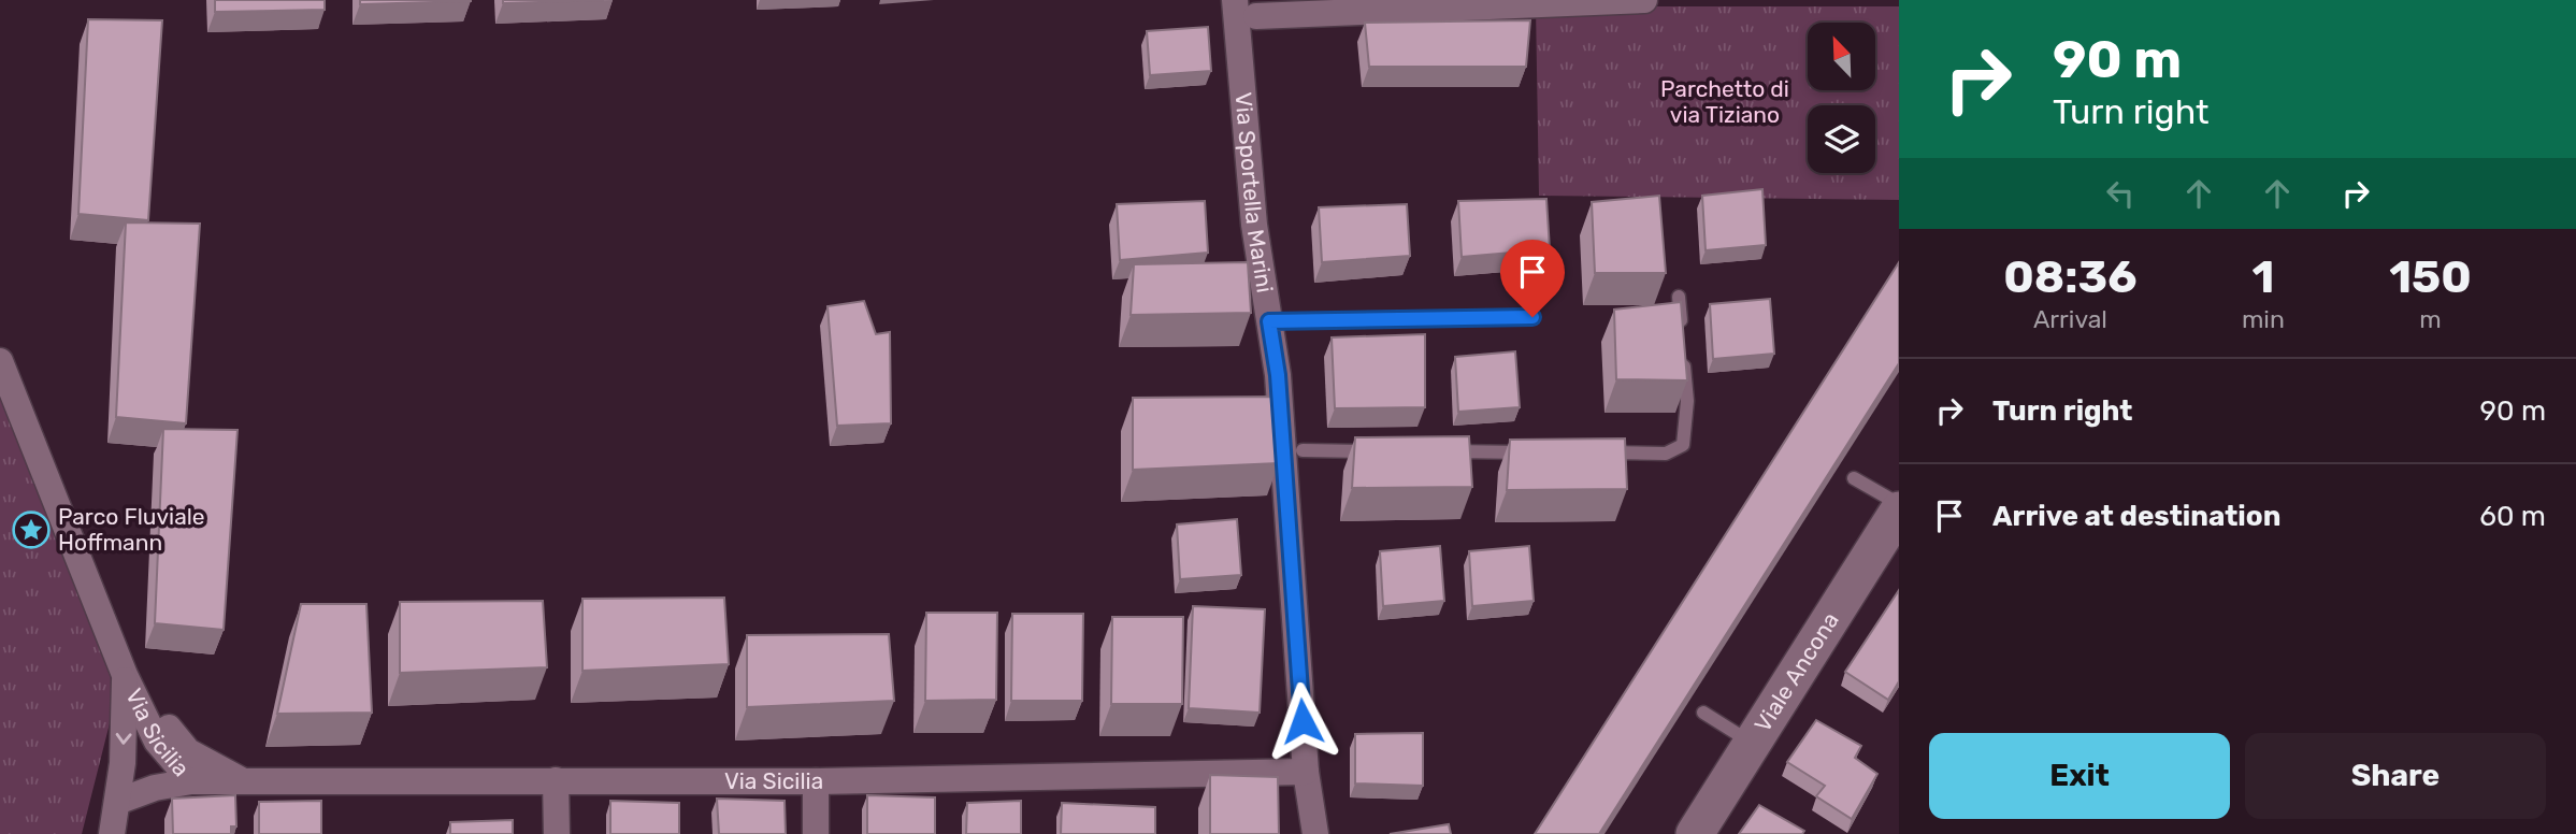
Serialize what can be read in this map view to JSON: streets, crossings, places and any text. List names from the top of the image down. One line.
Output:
{"streets":{"main road":["Viale Ancona"],"street":["Via Sportella Marini","Via Sicilia"]},"crossings":[["Via Sportella Marini","Via Sicilia"]],"parks":["Parchetto di via Tiziano"],"places":{"place":["Parco Fluviale Hoffmann"]},"north":"top left","page":{"turn":["90 m","Turn right"],"eta":["08:36","Arrival","1","min","150","m"],"list":[{"name":"Turn right","value":"90 m"},{"name":"Arrive at destination","value":"60 m"}],"buttons":["Exit","Share"]}}
